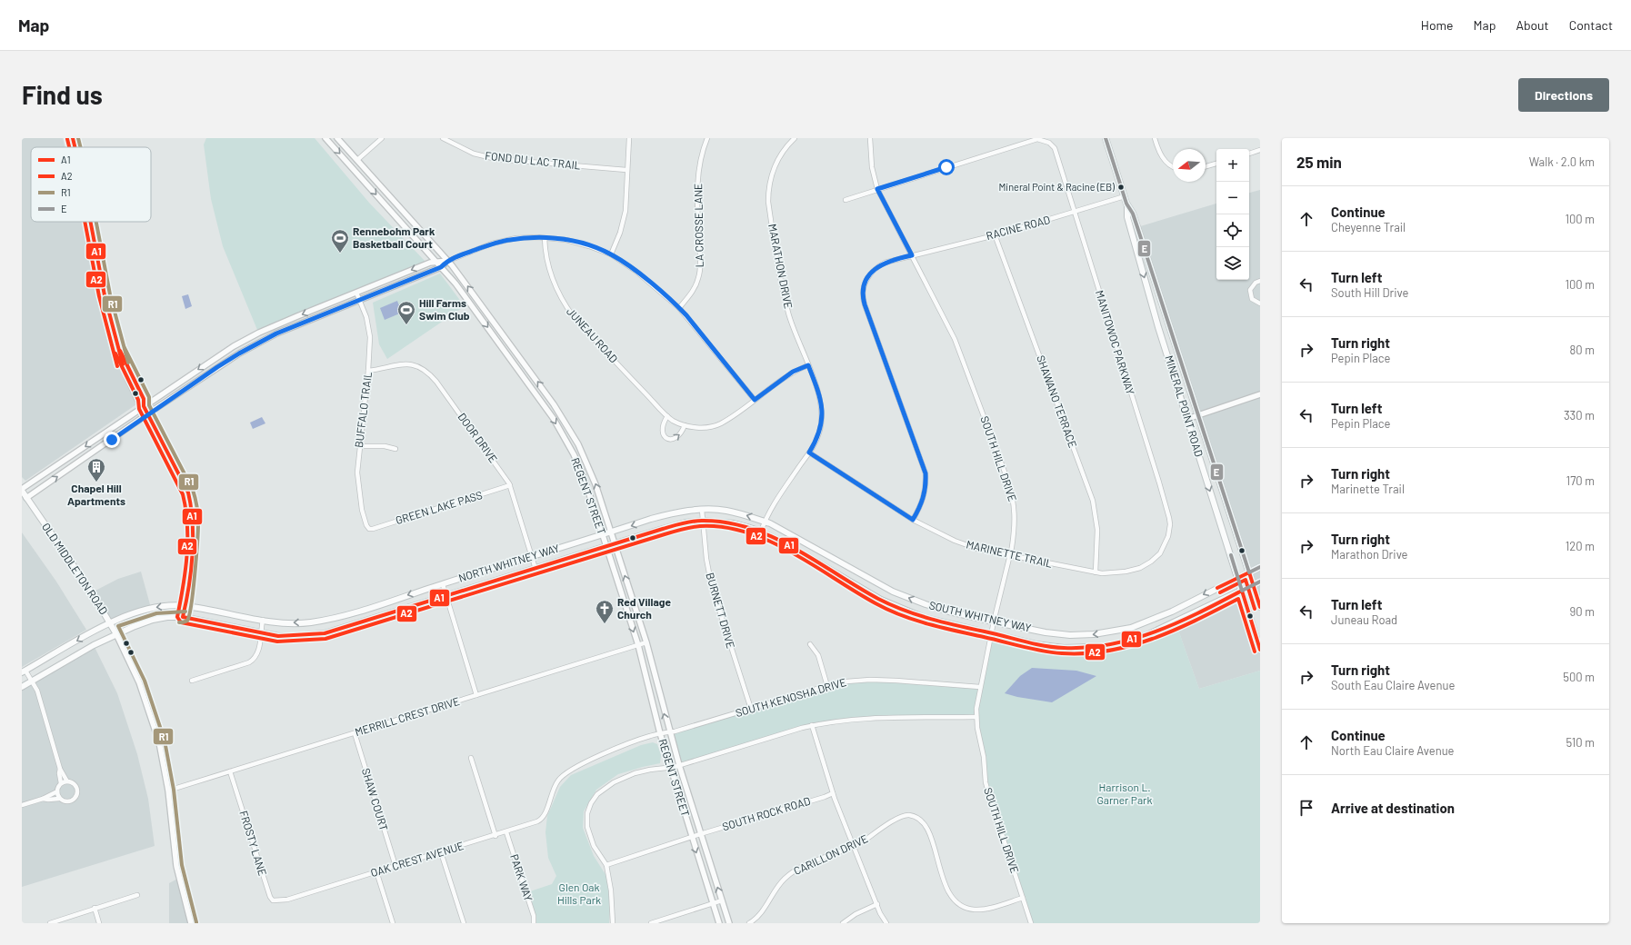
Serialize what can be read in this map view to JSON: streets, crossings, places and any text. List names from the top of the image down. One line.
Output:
{"streets":{"main road":["MINERAL POINT ROAD","NORTH WHITNEY WAY","OLD MIDDLETON ROAD","SOUTH WHITNEY WAY"],"street":["FOND DU LAC TRAIL","LA CROSSE LANE","RACINE ROAD","MARATHON DRIVE","JUNEAU ROAD","MANITOWOC PARKWAY","SHAWANO TERRACE","BUFFALO TRAIL","DOOR DRIVE","SOUTH HILL DRIVE","REGENT STREET","GREEN LAKE PASS","MARINETTE TRAIL","BURNETT DRIVE","SOUTH KENOSHA DRIVE","MERRILL CREST DRIVE","SHAW COURT","SOUTH ROCK ROAD","FROSTY LANE","CARILLON DRIVE","OAK CREST AVENUE","PARK WAY"]},"crossings":[["RACINE ROAD","MANITOWOC PARKWAY"],["RACINE ROAD","SHAWANO TERRACE"],["RACINE ROAD","MINERAL POINT ROAD"],["RACINE ROAD","SOUTH HILL DRIVE"],["RACINE ROAD","MARINETTE TRAIL"],["MARATHON DRIVE","JUNEAU ROAD"],["MARATHON DRIVE","MARINETTE TRAIL"],["MARATHON DRIVE","SOUTH WHITNEY WAY"],["MANITOWOC PARKWAY","SOUTH HILL DRIVE"],["MANITOWOC PARKWAY","MARINETTE TRAIL"],["SHAWANO TERRACE","MARINETTE TRAIL"],["MINERAL POINT ROAD","SOUTH WHITNEY WAY"],["BUFFALO TRAIL","DOOR DRIVE"],["BUFFALO TRAIL","GREEN LAKE PASS"],["DOOR DRIVE","GREEN LAKE PASS"],["DOOR DRIVE","NORTH WHITNEY WAY"],["SOUTH HILL DRIVE","MARINETTE TRAIL"],["SOUTH HILL DRIVE","SOUTH WHITNEY WAY"],["SOUTH HILL DRIVE","SOUTH KENOSHA DRIVE"],["SOUTH HILL DRIVE","CARILLON DRIVE"],["REGENT STREET","NORTH WHITNEY WAY"],["REGENT STREET","SOUTH WHITNEY WAY"],["REGENT STREET","SOUTH KENOSHA DRIVE"],["REGENT STREET","MERRILL CREST DRIVE"],["REGENT STREET","SOUTH ROCK ROAD"],["NORTH WHITNEY WAY","OLD MIDDLETON ROAD"],["NORTH WHITNEY WAY","SOUTH WHITNEY WAY"],["OLD MIDDLETON ROAD","MERRILL CREST DRIVE"],["BURNETT DRIVE","SOUTH WHITNEY WAY"],["BURNETT DRIVE","SOUTH KENOSHA DRIVE"],["SOUTH KENOSHA DRIVE","OAK CREST AVENUE"],["MERRILL CREST DRIVE","SHAW COURT"],["MERRILL CREST DRIVE","FROSTY LANE"],["SHAW COURT","OAK CREST AVENUE"],["FROSTY LANE","OAK CREST AVENUE"],["OAK CREST AVENUE","PARK WAY"]],"parks":["Harrison L. Garner Park","Glen Oak Hills Park"],"places":{"other":["Mineral Point & Racine (EB)"],"sports":["Rennebohm Park Basketball Court","Hill Farms Swim Club"],"building":["Chapel Hill Apartments"],"church":["Red Village Church"]},"lines":["transit line A1","transit line R1","transit line E","transit line A2"],"legend":["A1","A2","R1","E"],"north":"left","page":{"header":"Map","nav":["Home","Map","About","Contact"],"buttons":"Directions","title":"Find us","heading":["25 min","Walk · 2.0 km"],"map_buttons":["+","−"],"list":[["Continue","Cheyenne Trail","100 m"],["Turn left","South Hill Drive","100 m"],["Turn right","Pepin Place","80 m"],["Turn left","Pepin Place","330 m"],["Turn right","Marinette Trail","170 m"],["Turn right","Marathon Drive","120 m"],["Turn left","Juneau Road","90 m"],["Turn right","South Eau Claire Avenue","500 m"],["Continue","North Eau Claire Avenue","510 m"],"Arrive at destination"]}}
